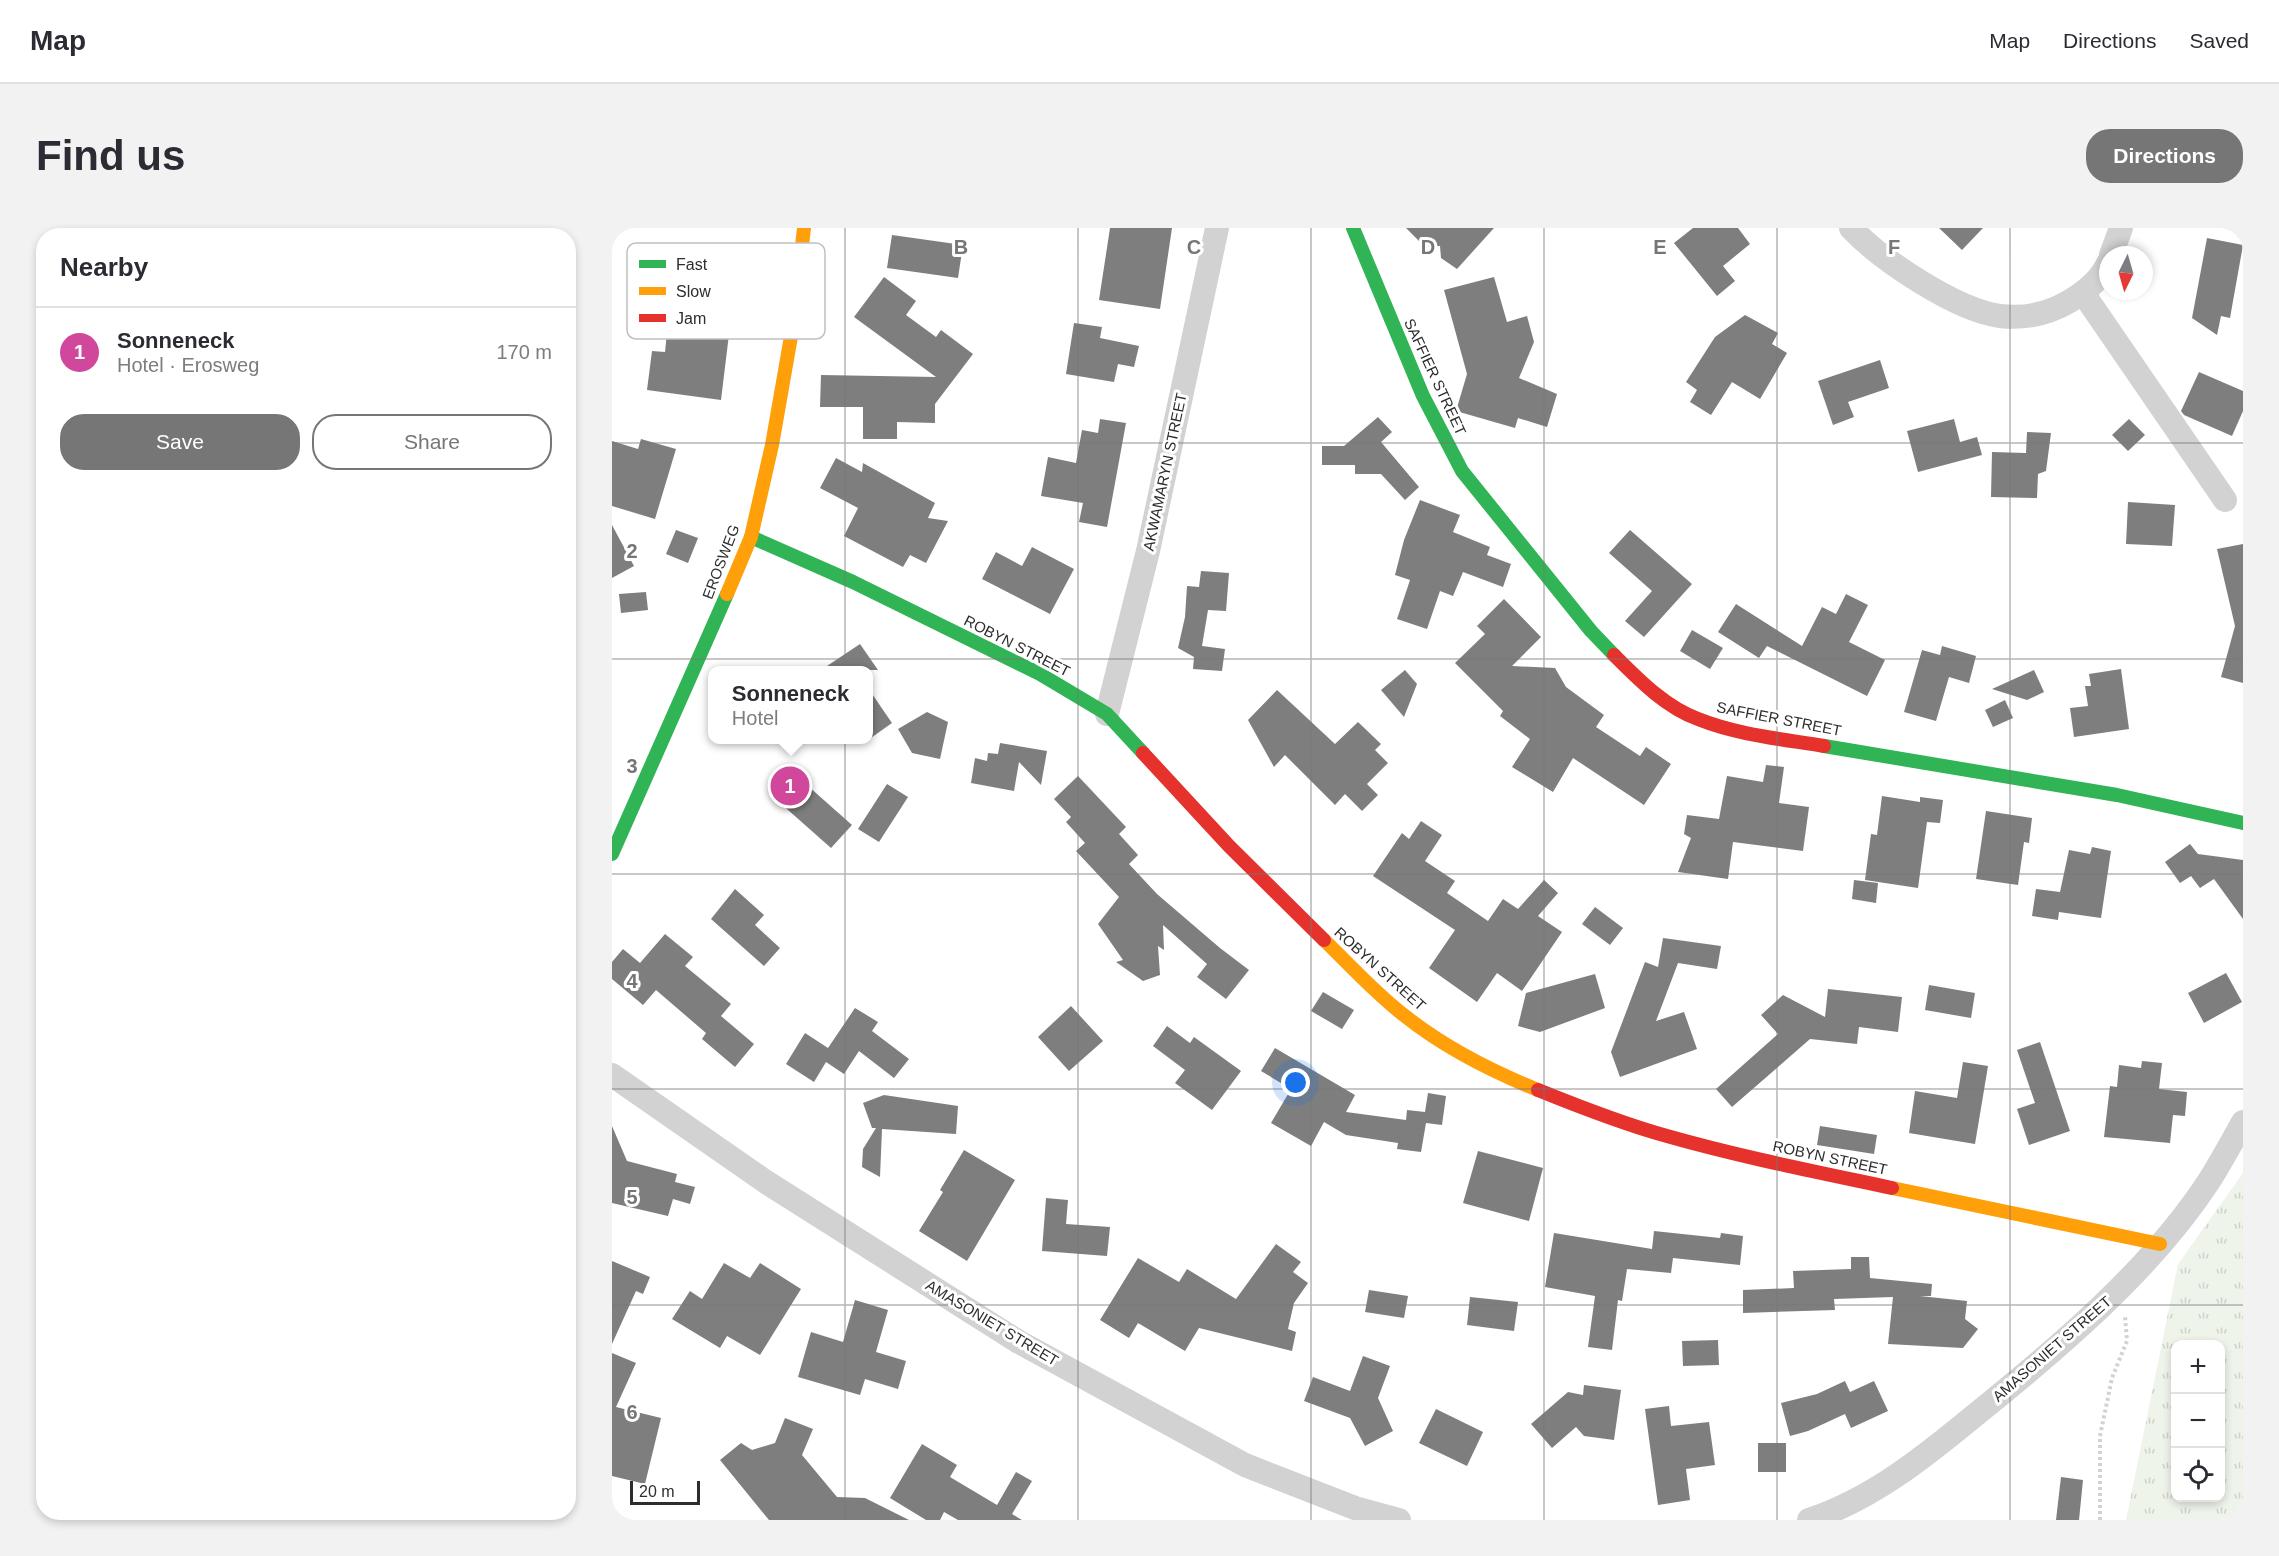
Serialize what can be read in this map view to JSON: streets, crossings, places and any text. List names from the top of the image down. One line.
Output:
{"streets":{"street":["SAFFIER STREET","AKWAMARYN STREET","EROSWEG","ROBYN STREET","AMASONIET STREET"]},"crossings":[["AKWAMARYN STREET","ROBYN STREET"],["EROSWEG","ROBYN STREET"],["ROBYN STREET","AMASONIET STREET"]],"legend":["Fast","Slow","Jam"],"scale_bar":"20 m","north":"bottom","page":{"header":"Map","nav":["Map","Directions","Saved"],"buttons":["Directions",["Save","Share"]],"title":"Find us","heading":"Nearby","list":[{"mark":"1","name":"Sonneneck","note":"Hotel · Erosweg","value":"170 m"}],"popup":["Sonneneck","Hotel"],"pins":"1","map_buttons":["+","−"],"scale":"20 m"},"grid":{"columns":["B","C","D","E","F"],"rows":["2","3","4","5","6"]}}
